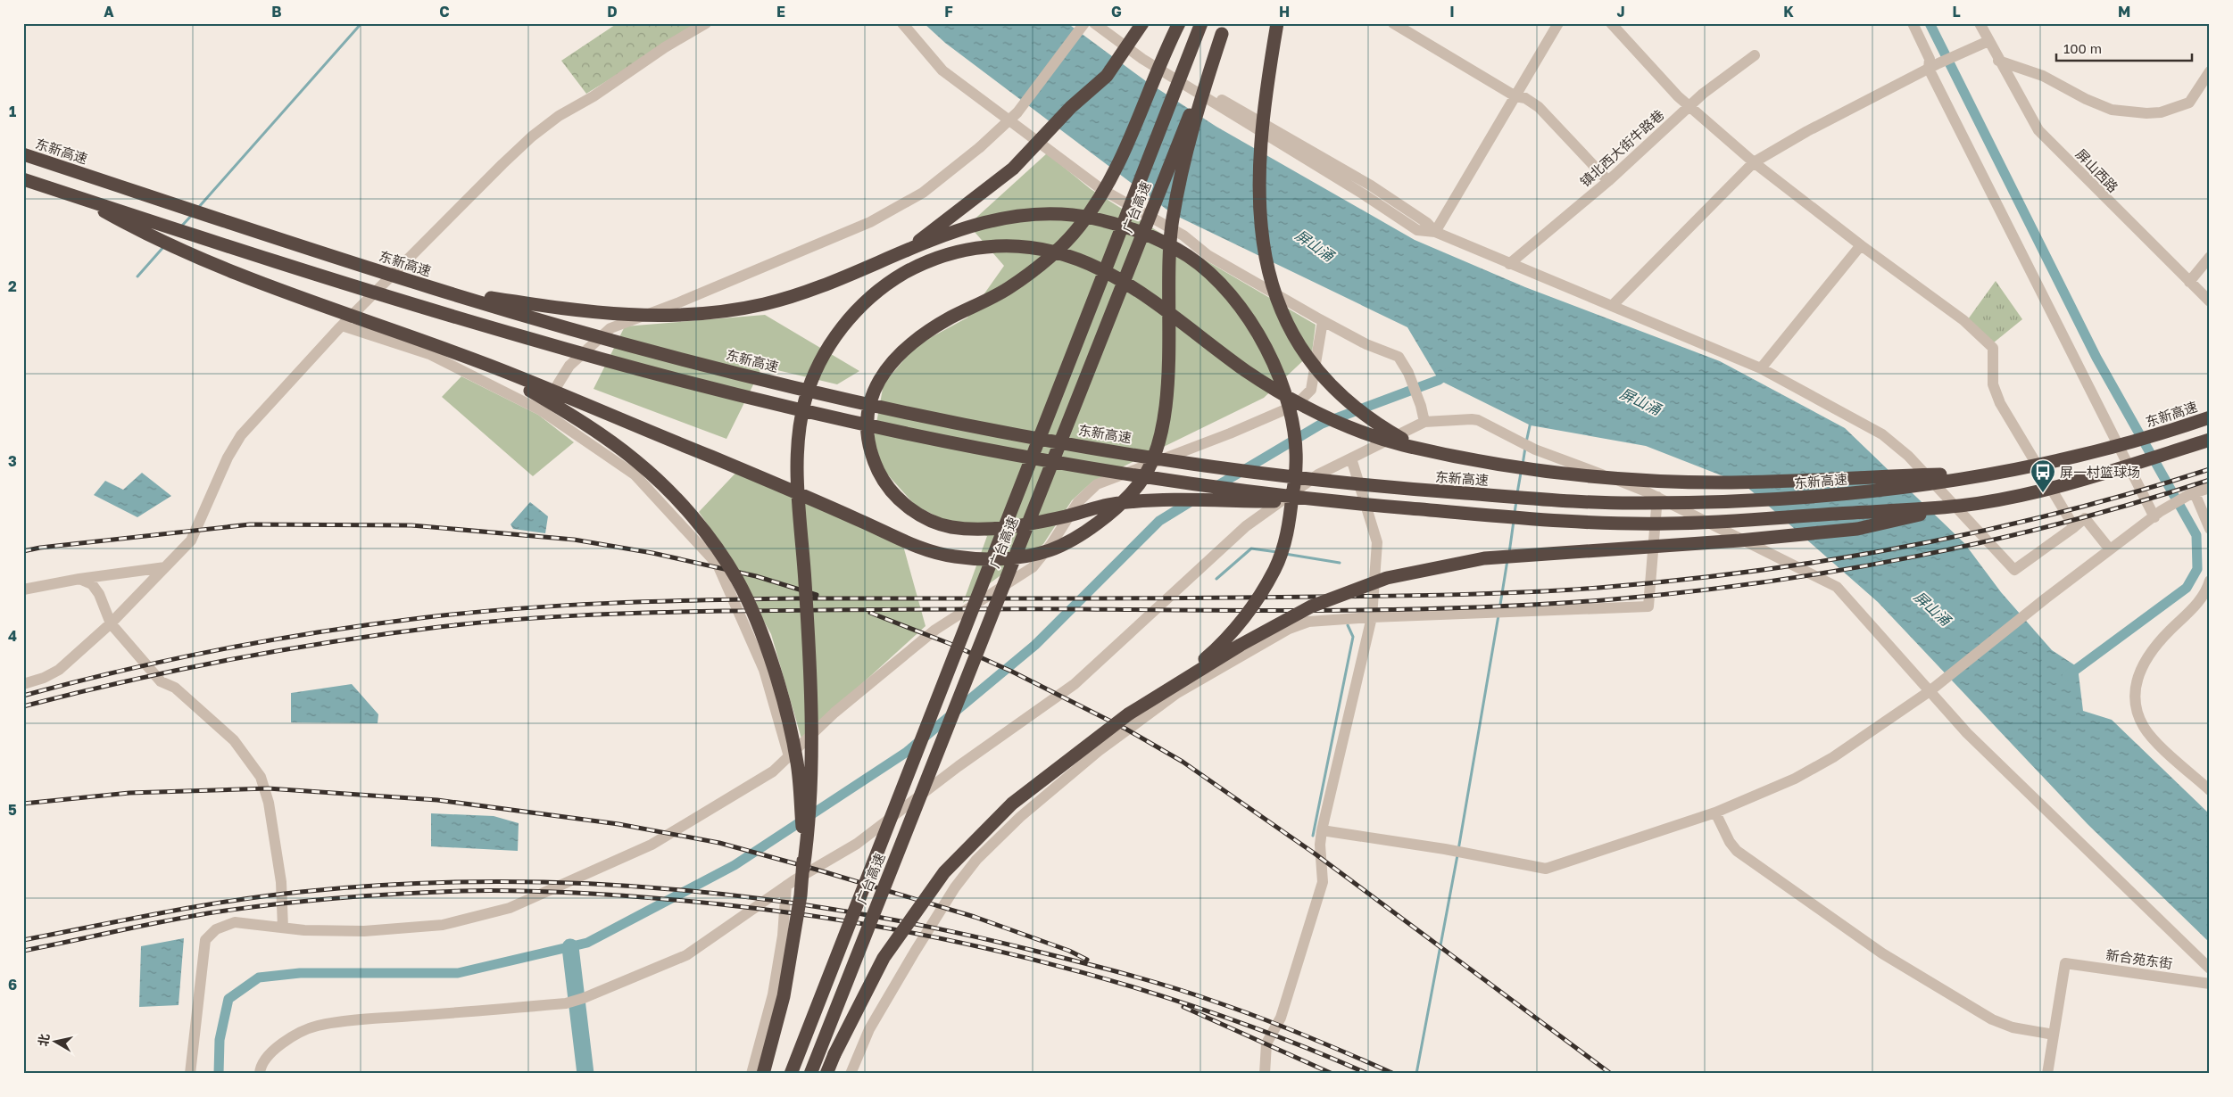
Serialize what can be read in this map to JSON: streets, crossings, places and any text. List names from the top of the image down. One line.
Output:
{"streets":{"highway":["东新高速","广台高速"],"street":["镇北西大街牛路巷","屏山西路","新合苑东街"]},"water":["屏山涌"],"places":{"bus stop":["屏一村篮球场"]},"scale_bar":"100 m","north":"left","grid":{"columns":["A","B","C","D","E","F","G","H","I","J","K","L","M"],"rows":["1","2","3","4","5","6"]}}
